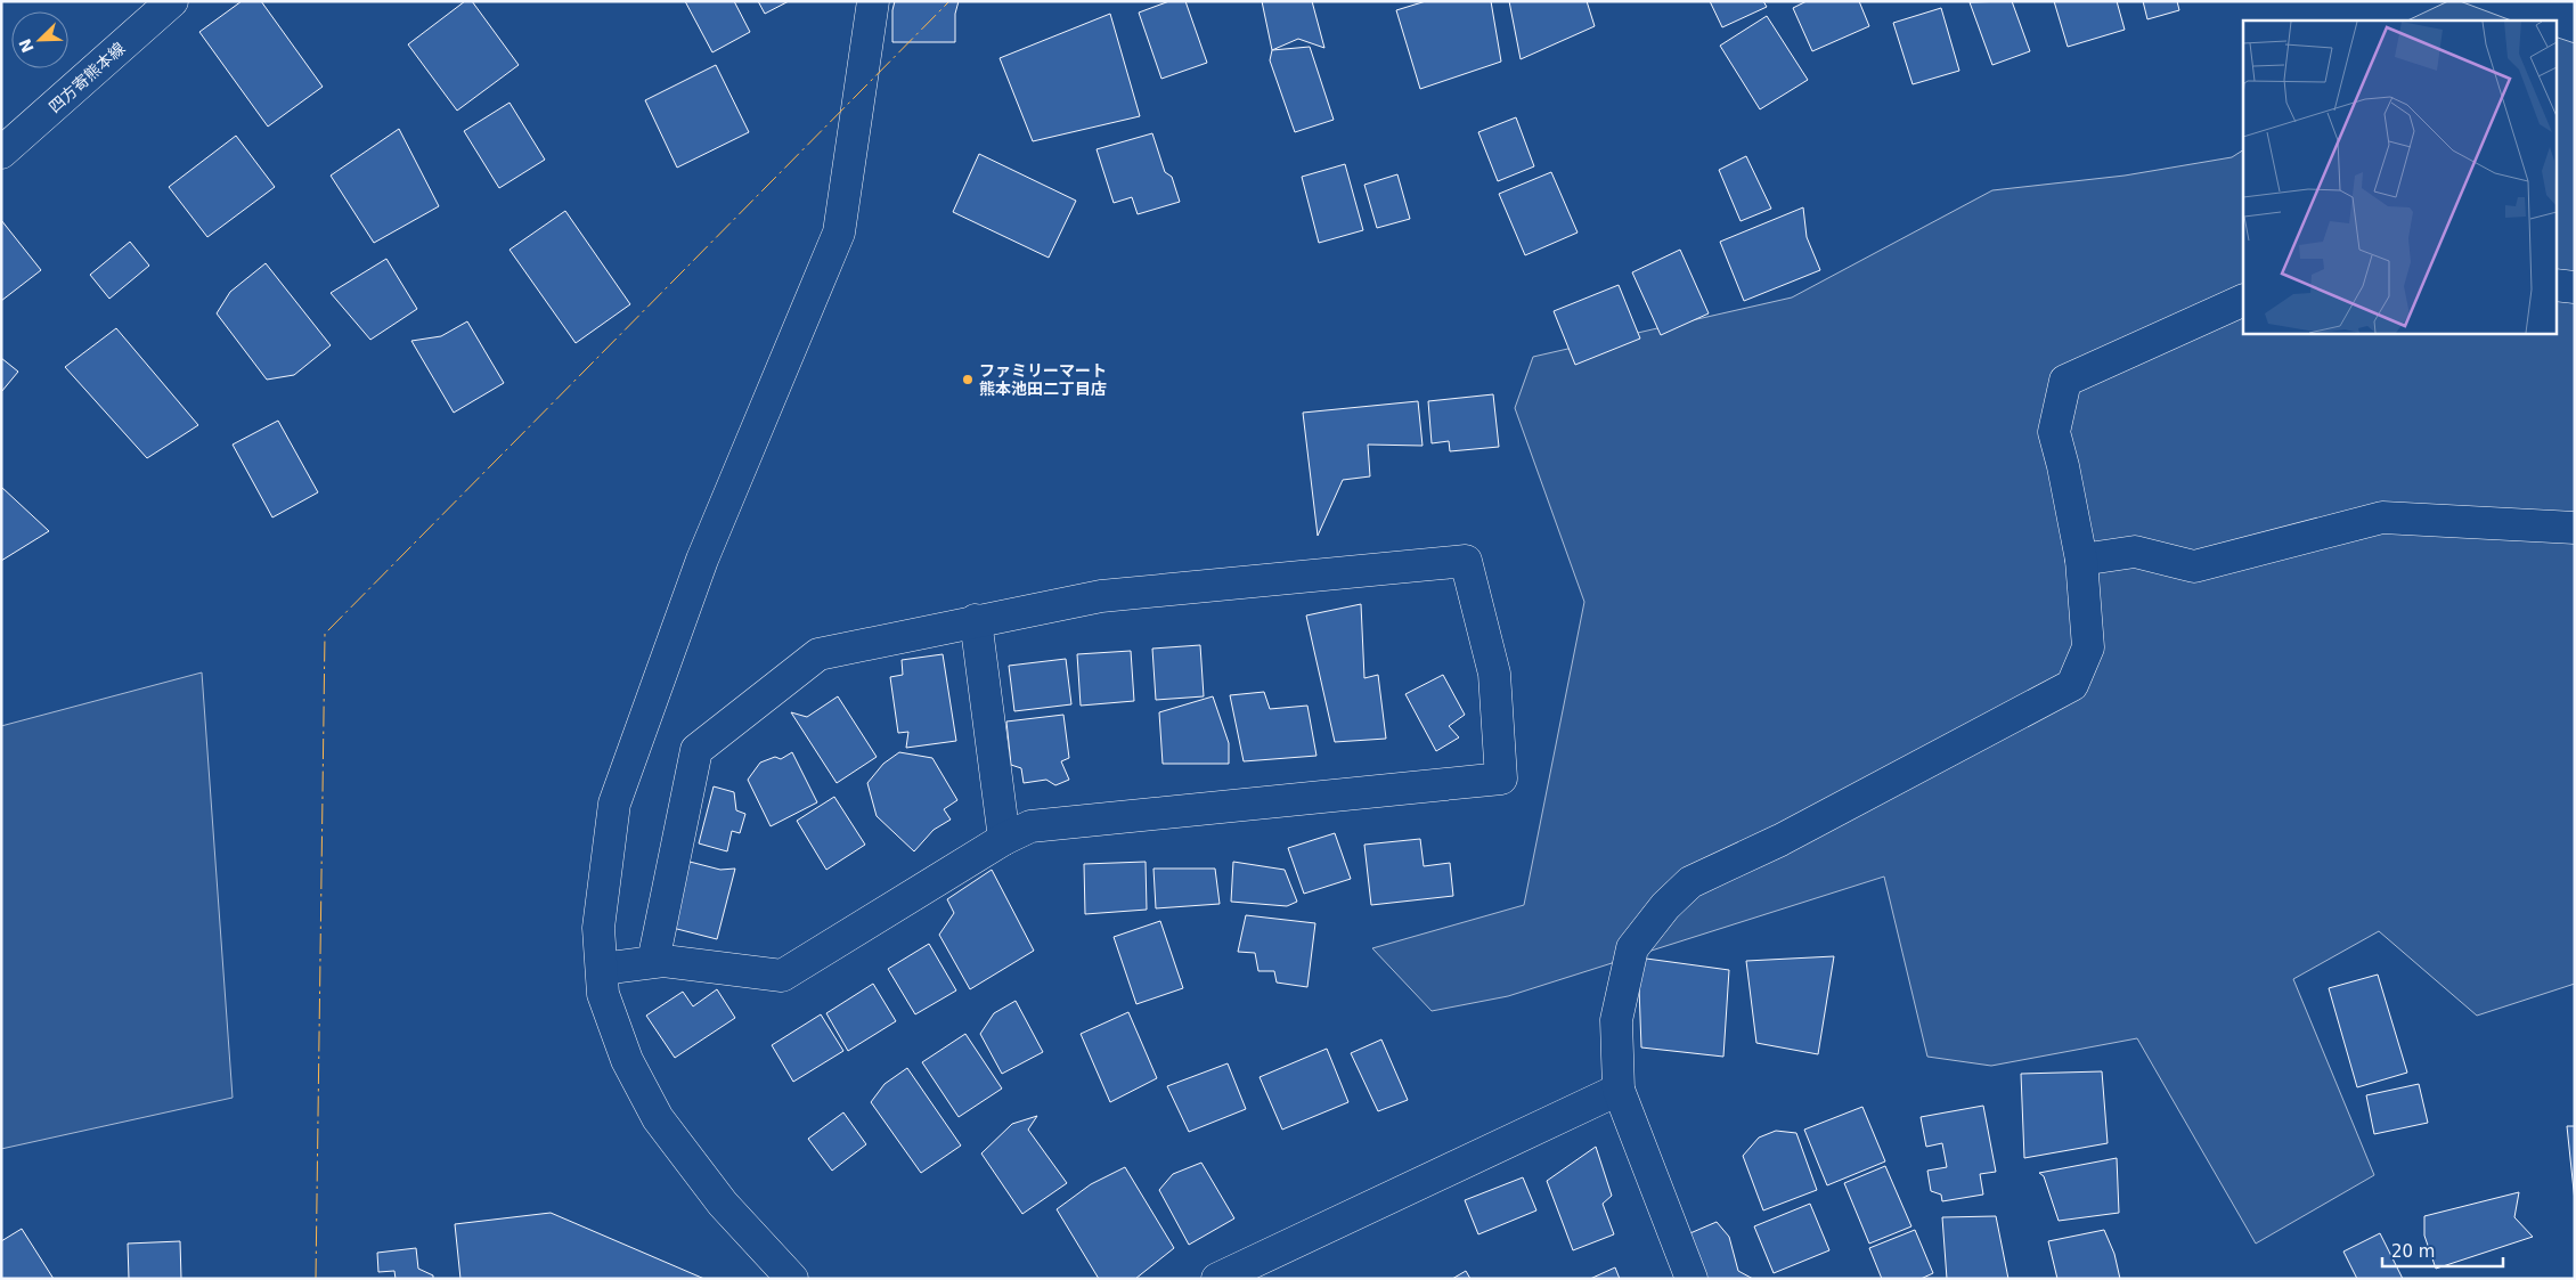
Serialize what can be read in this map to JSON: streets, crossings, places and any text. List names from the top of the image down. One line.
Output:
{"streets":{"street":["四方寄熊本線"]},"places":["ファミリーマート 熊本池田二丁目店"],"scale_bar":"20 m","north":"bottom left"}
